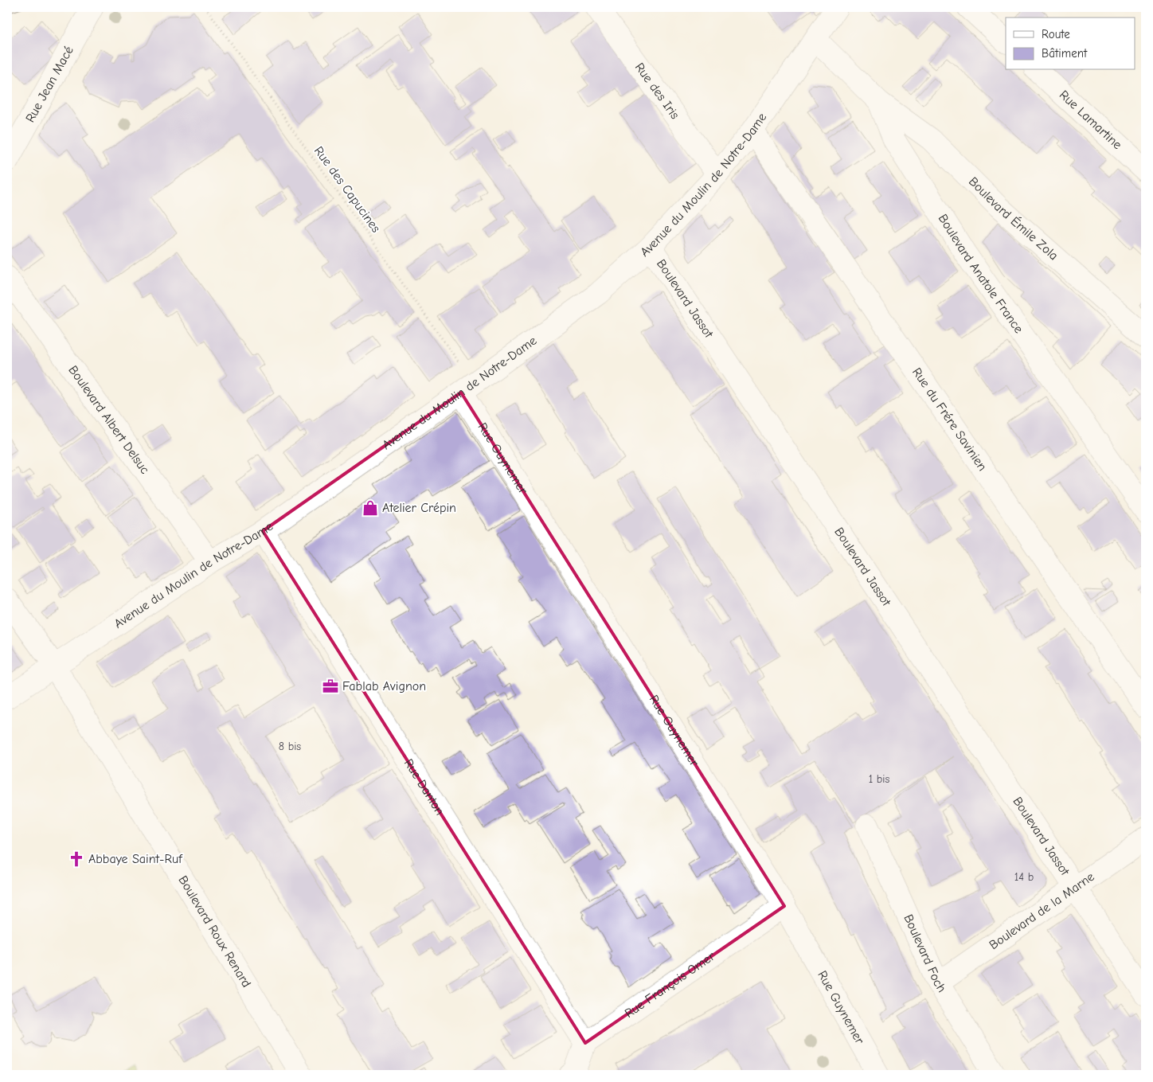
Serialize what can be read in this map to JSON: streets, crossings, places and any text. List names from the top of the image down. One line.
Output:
{"streets":{"street":["Rue Jean Macé","Rue des Iris","Rue Lamartine","Avenue du Moulin de Notre-Dame","Boulevard Émile Zola","Boulevard Anatole France","Boulevard Jassot","Rue du Frére Savinien","Boulevard Albert Delsuc","Rue Guynemer","Rue Danton","Boulevard de la Marne","Boulevard Roux Renard","Boulevard Foch","Rue François Omer"],"path":["Rue des Capucines"]},"crossings":[["Rue des Iris","Avenue du Moulin de Notre-Dame"],["Avenue du Moulin de Notre-Dame","Rue des Capucines"],["Avenue du Moulin de Notre-Dame","Boulevard Anatole France"],["Avenue du Moulin de Notre-Dame","Boulevard Jassot"],["Avenue du Moulin de Notre-Dame","Rue du Frére Savinien"],["Avenue du Moulin de Notre-Dame","Boulevard Albert Delsuc"],["Avenue du Moulin de Notre-Dame","Rue Guynemer"],["Avenue du Moulin de Notre-Dame","Rue Danton"],["Avenue du Moulin de Notre-Dame","Boulevard Roux Renard"],["Rue des Capucines","Rue Guynemer"],["Boulevard Émile Zola","Boulevard Anatole France"],["Boulevard Jassot","Boulevard de la Marne"],["Rue Guynemer","Rue François Omer"],["Rue Danton","Rue François Omer"],["Boulevard de la Marne","Boulevard Foch"]],"places":{"shop":["Atelier Crépin"],"office":["Fablab Avignon"],"church":["Abbaye Saint-Ruf"]},"house_numbers":["8 bis","1 bis","14 b"],"legend":["Route","Bâtiment"]}
